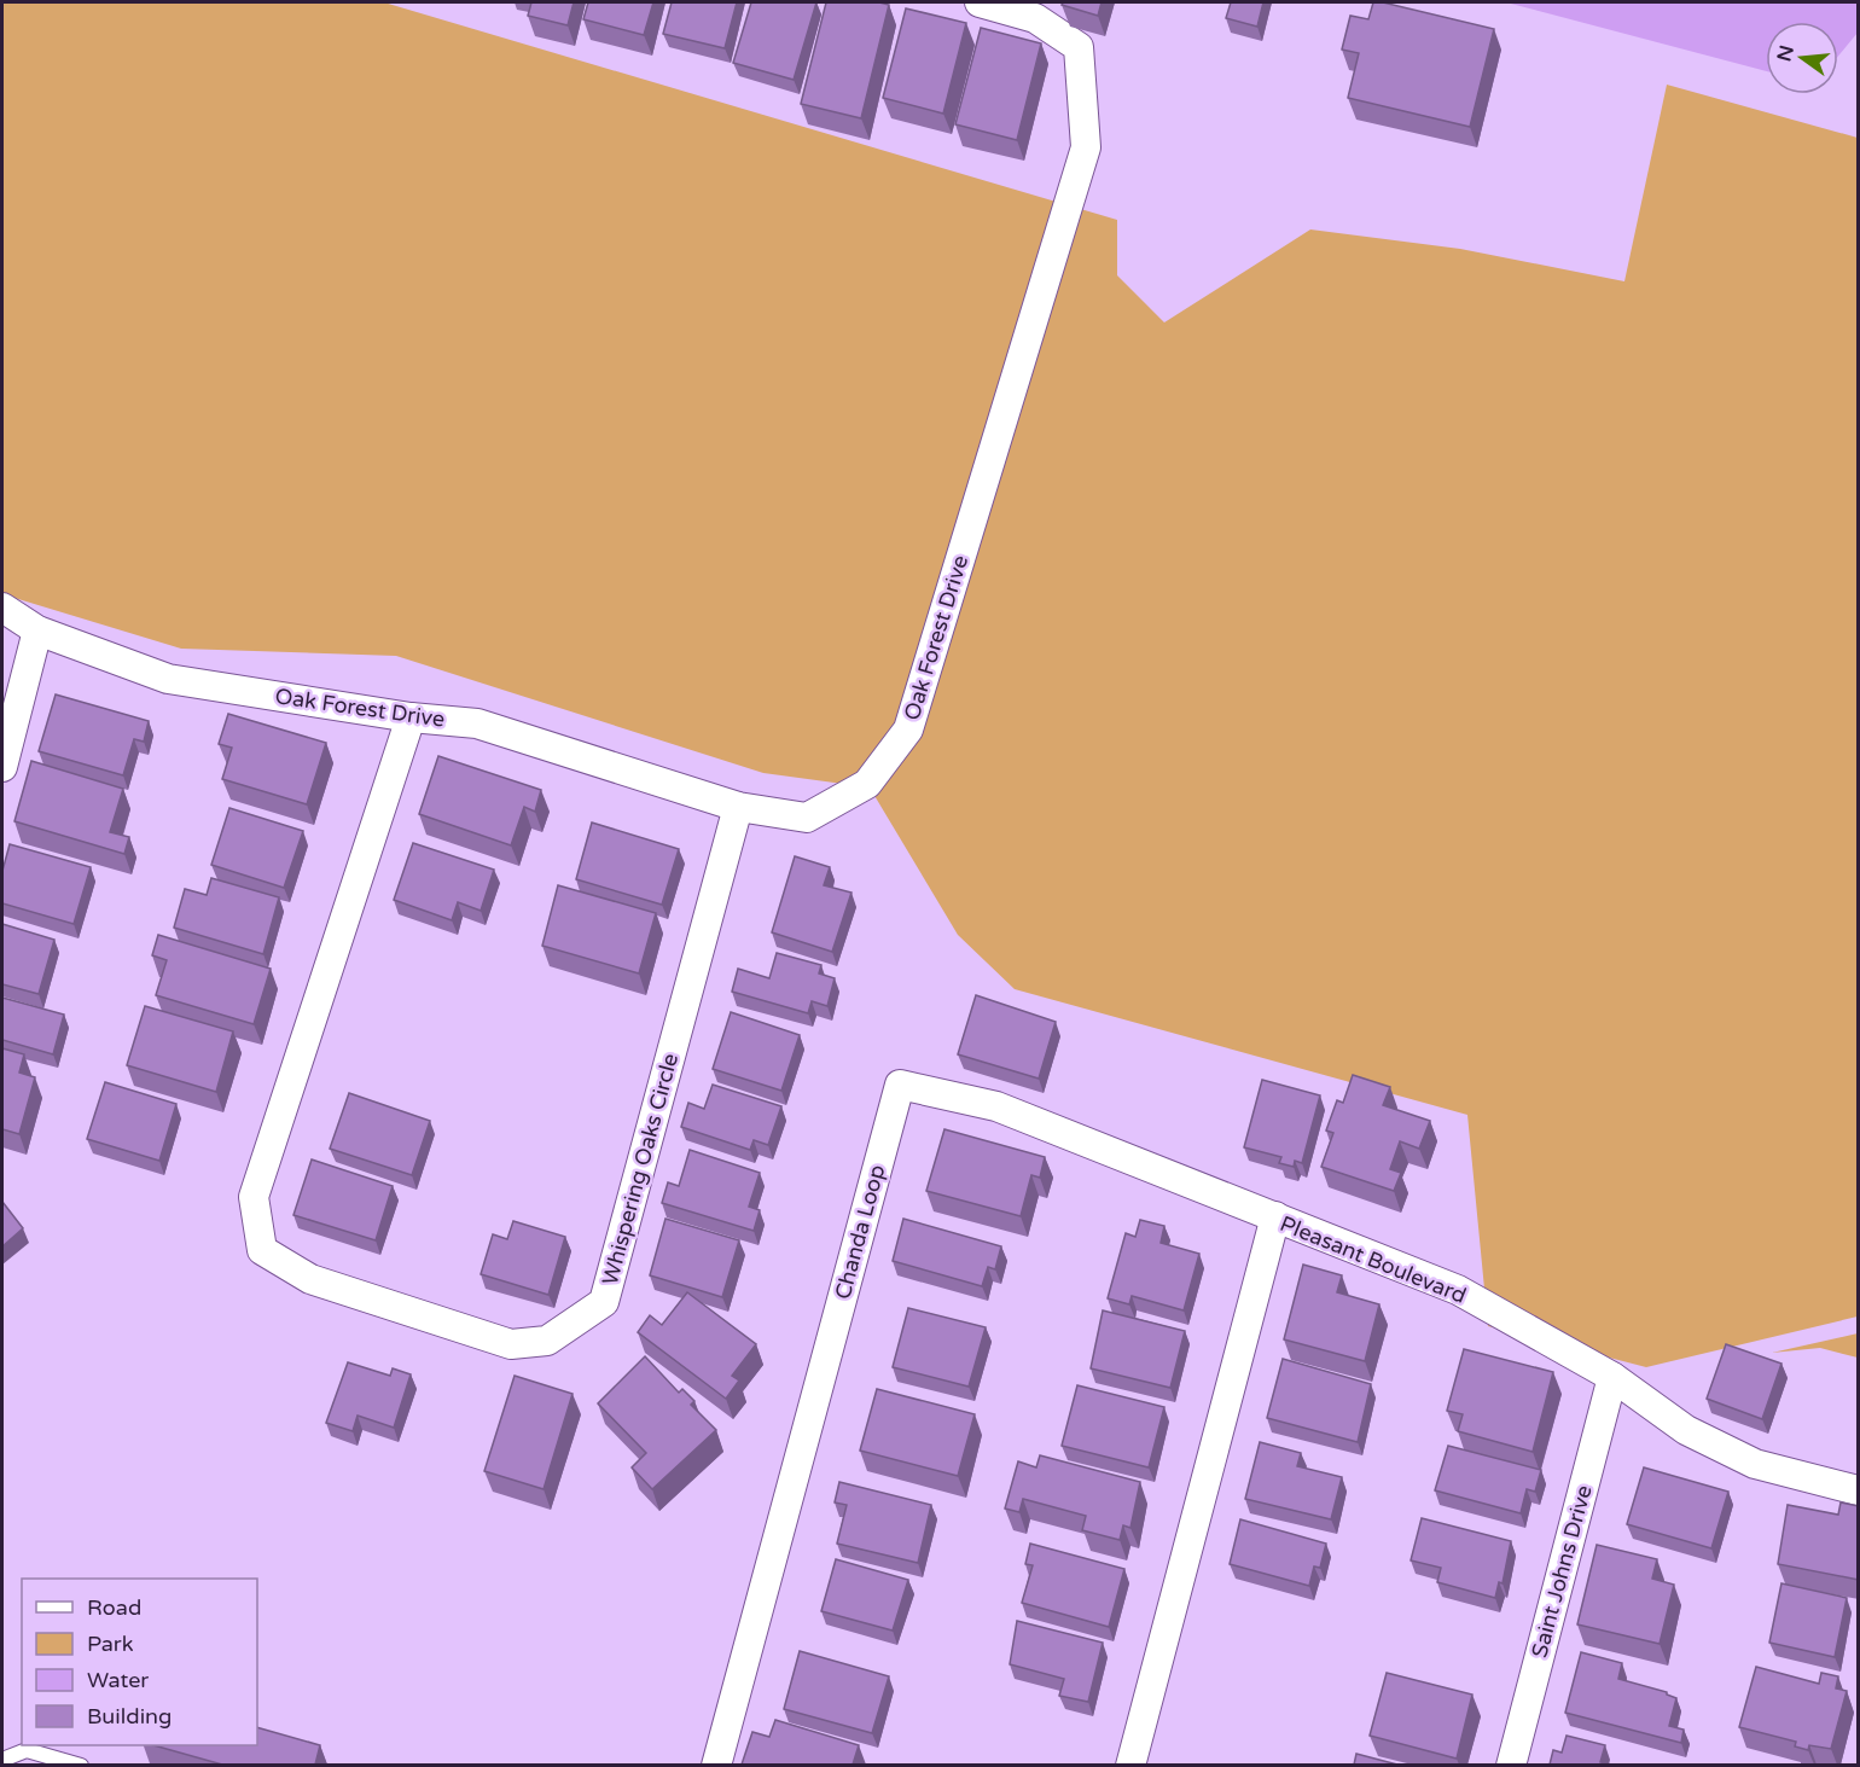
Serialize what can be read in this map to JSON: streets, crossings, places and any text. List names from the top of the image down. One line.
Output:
{"streets":{"street":["Oak Forest Drive","Whispering Oaks Circle","Chanda Loop","Pleasant Boulevard","Saint Johns Drive"]},"crossings":[["Oak Forest Drive","Whispering Oaks Circle"],["Chanda Loop","Pleasant Boulevard"],["Pleasant Boulevard","Saint Johns Drive"]],"legend":["Road","Park","Water","Building"],"north":"left"}
